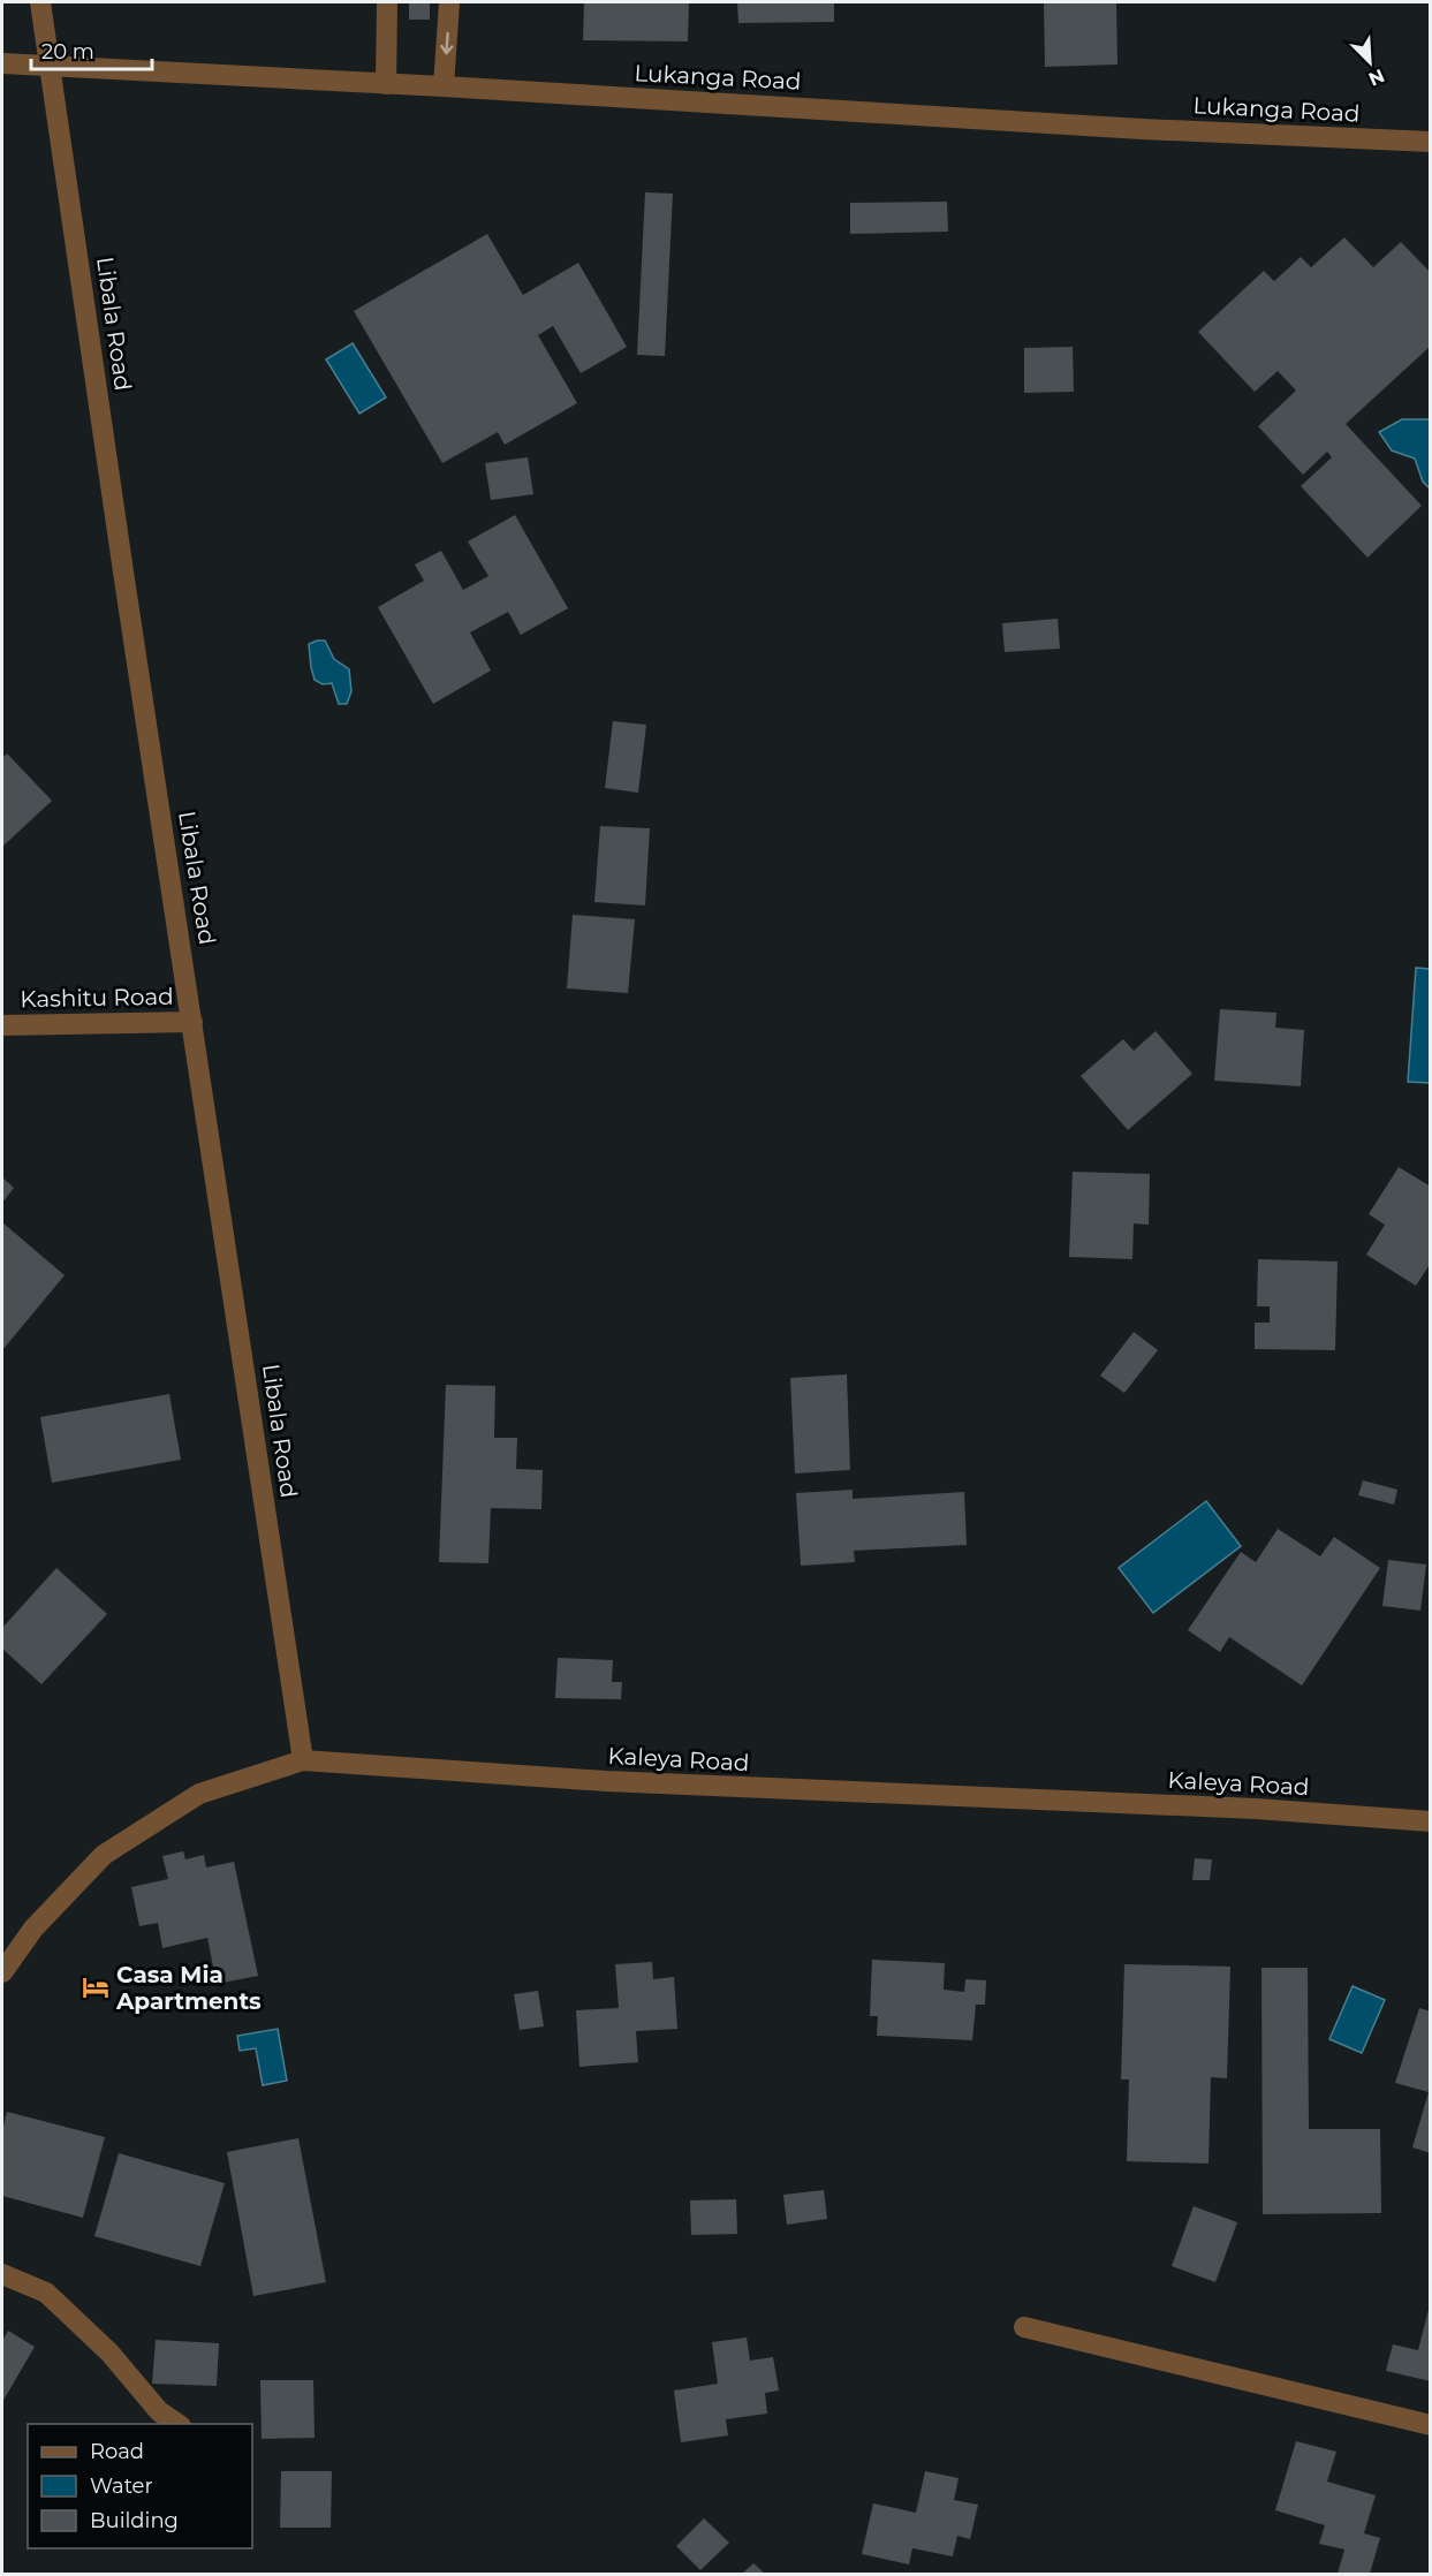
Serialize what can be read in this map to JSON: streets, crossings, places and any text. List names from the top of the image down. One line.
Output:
{"streets":{"street":["Lukanga Road","Libala Road","Kashitu Road","Kaleya Road"]},"crossings":[["Lukanga Road","Libala Road"],["Libala Road","Kashitu Road"],["Libala Road","Kaleya Road"]],"places":{"hotel":["Casa Mia Apartments"]},"legend":["Road","Water","Building"],"scale_bar":"20 m","north":"bottom right"}
